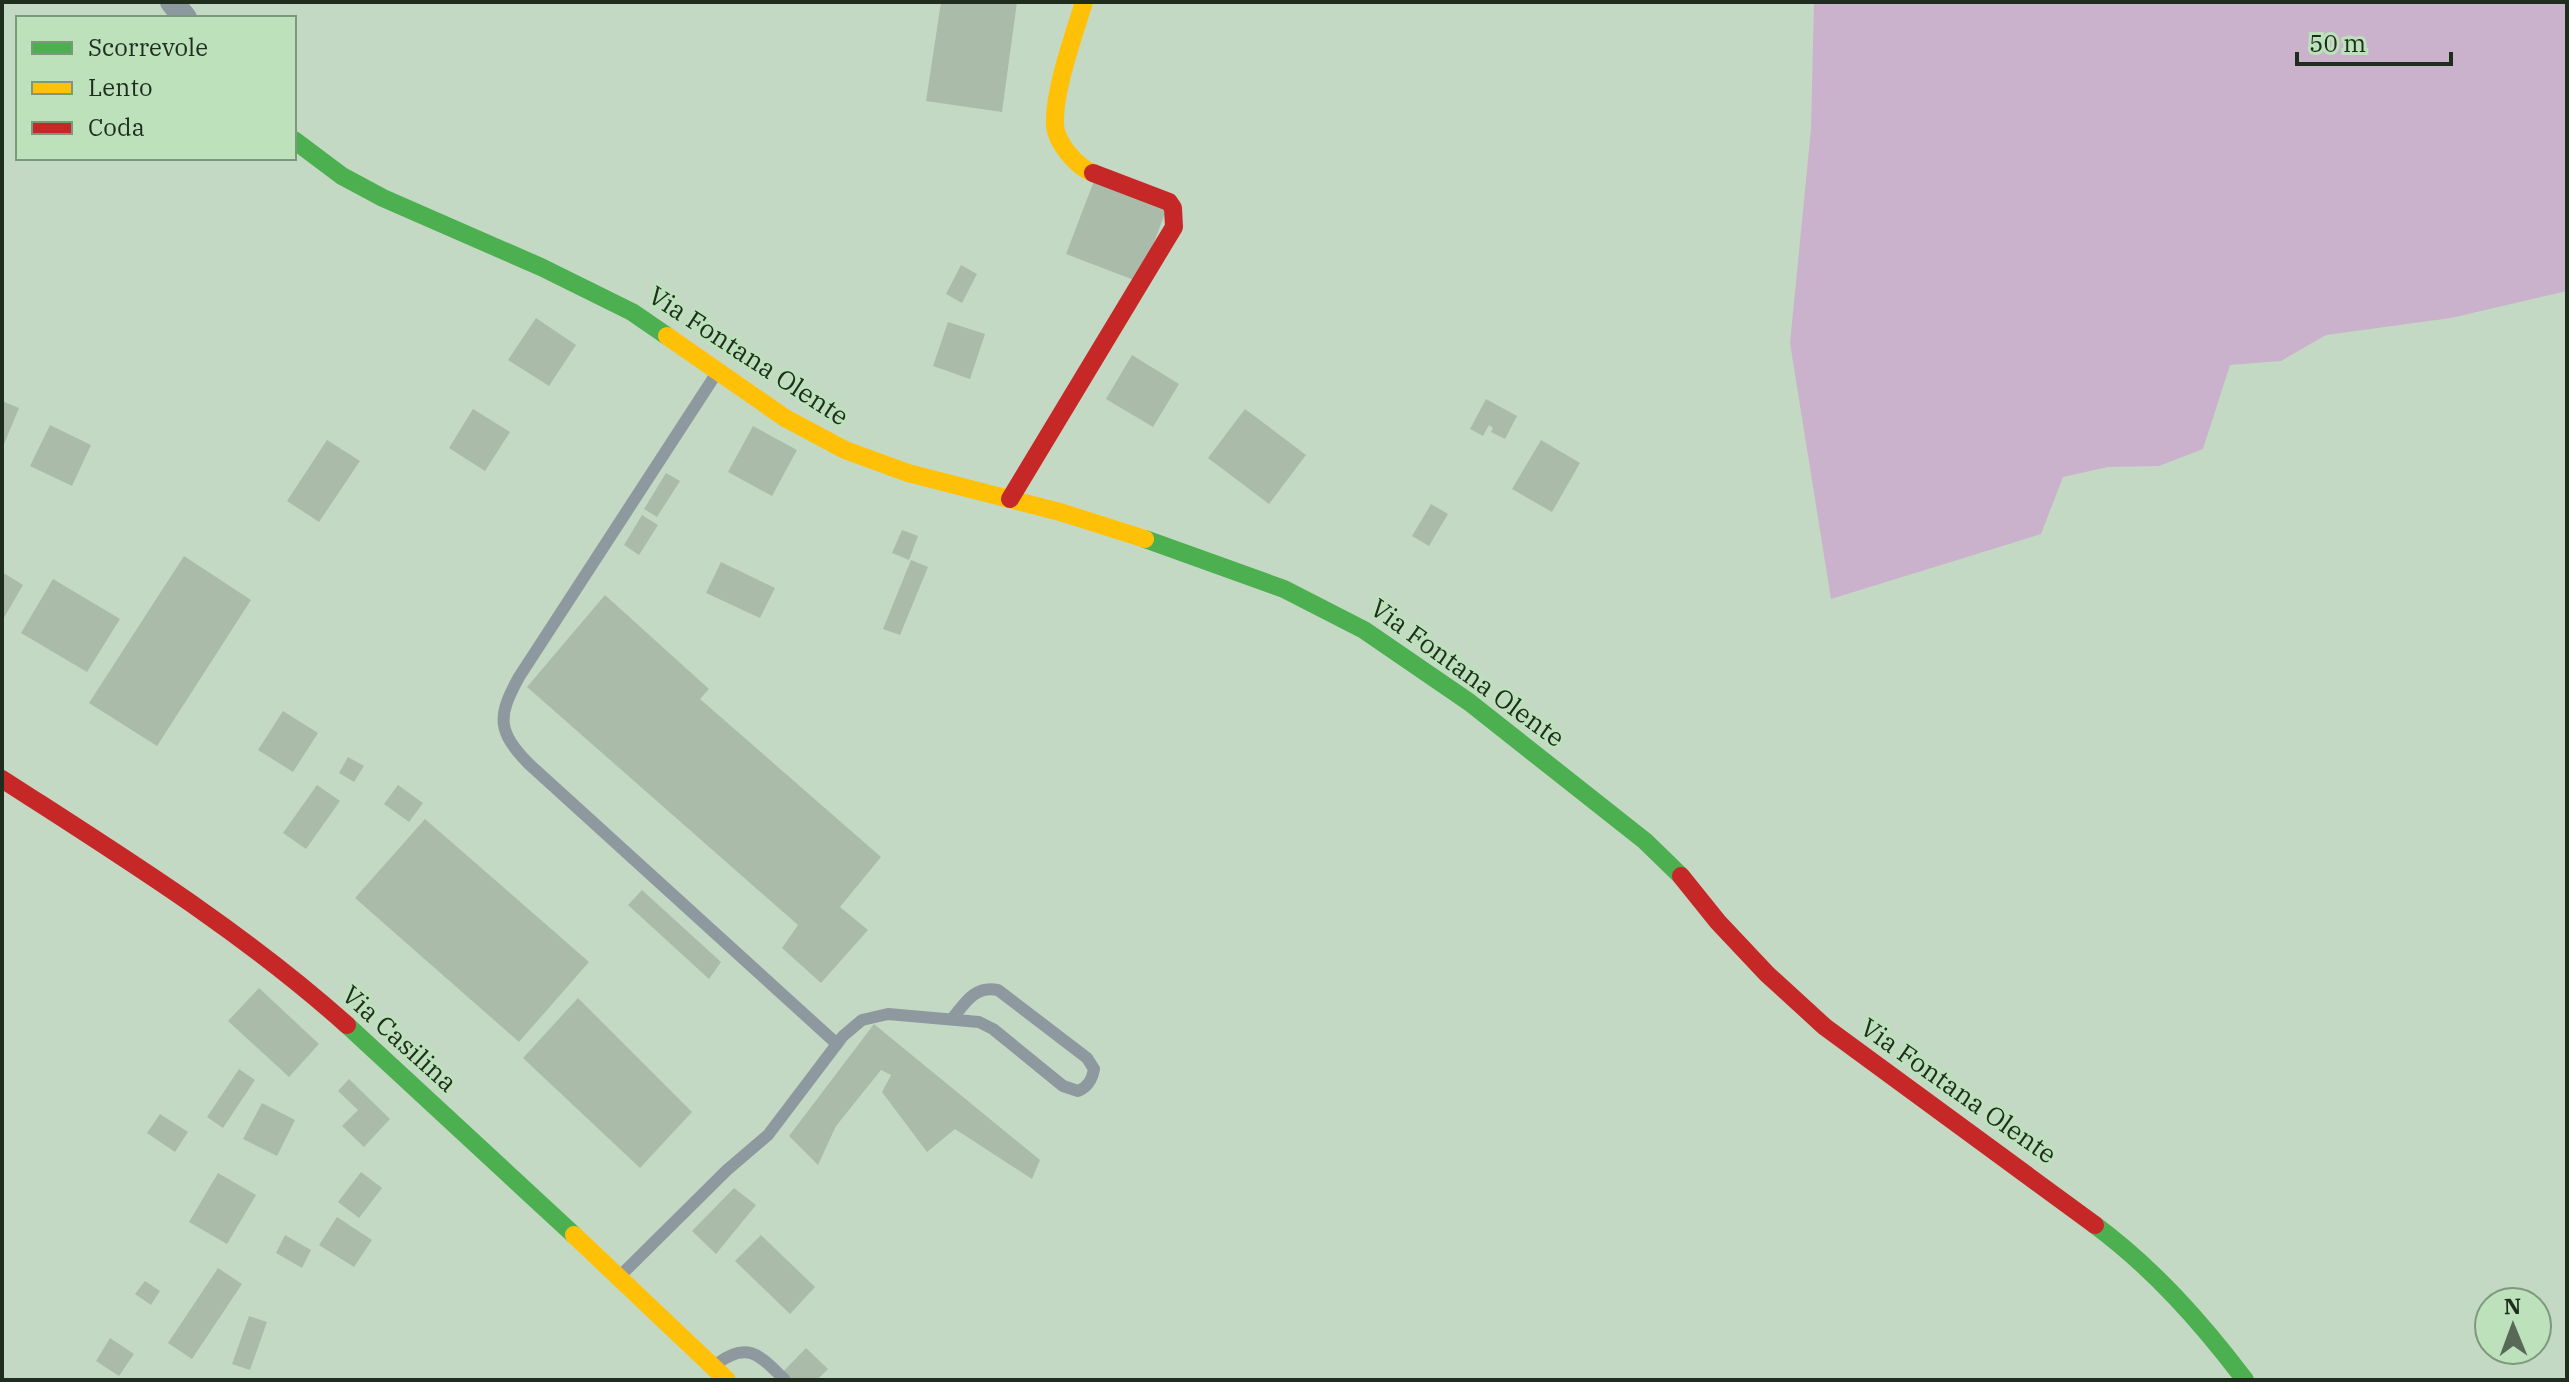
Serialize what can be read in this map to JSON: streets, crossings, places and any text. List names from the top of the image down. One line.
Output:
{"streets":{"street":["Via Fontana Olente","Via Casilina"]},"legend":["Scorrevole","Lento","Coda"],"scale_bar":"50 m","north":"top"}
